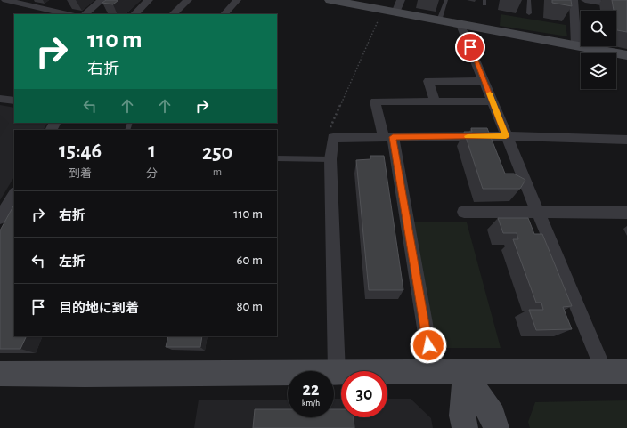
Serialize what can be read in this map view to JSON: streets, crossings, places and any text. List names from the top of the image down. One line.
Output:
{"page":{"turn":["110 m","右折"],"eta":["15:46","到着","1","分","250","m"],"list":[{"name":"右折","value":"110 m"},{"name":"左折","value":"60 m"},{"name":"目的地に到着","value":"80 m"}],"speed":"22 km/h","limit":"30"}}
